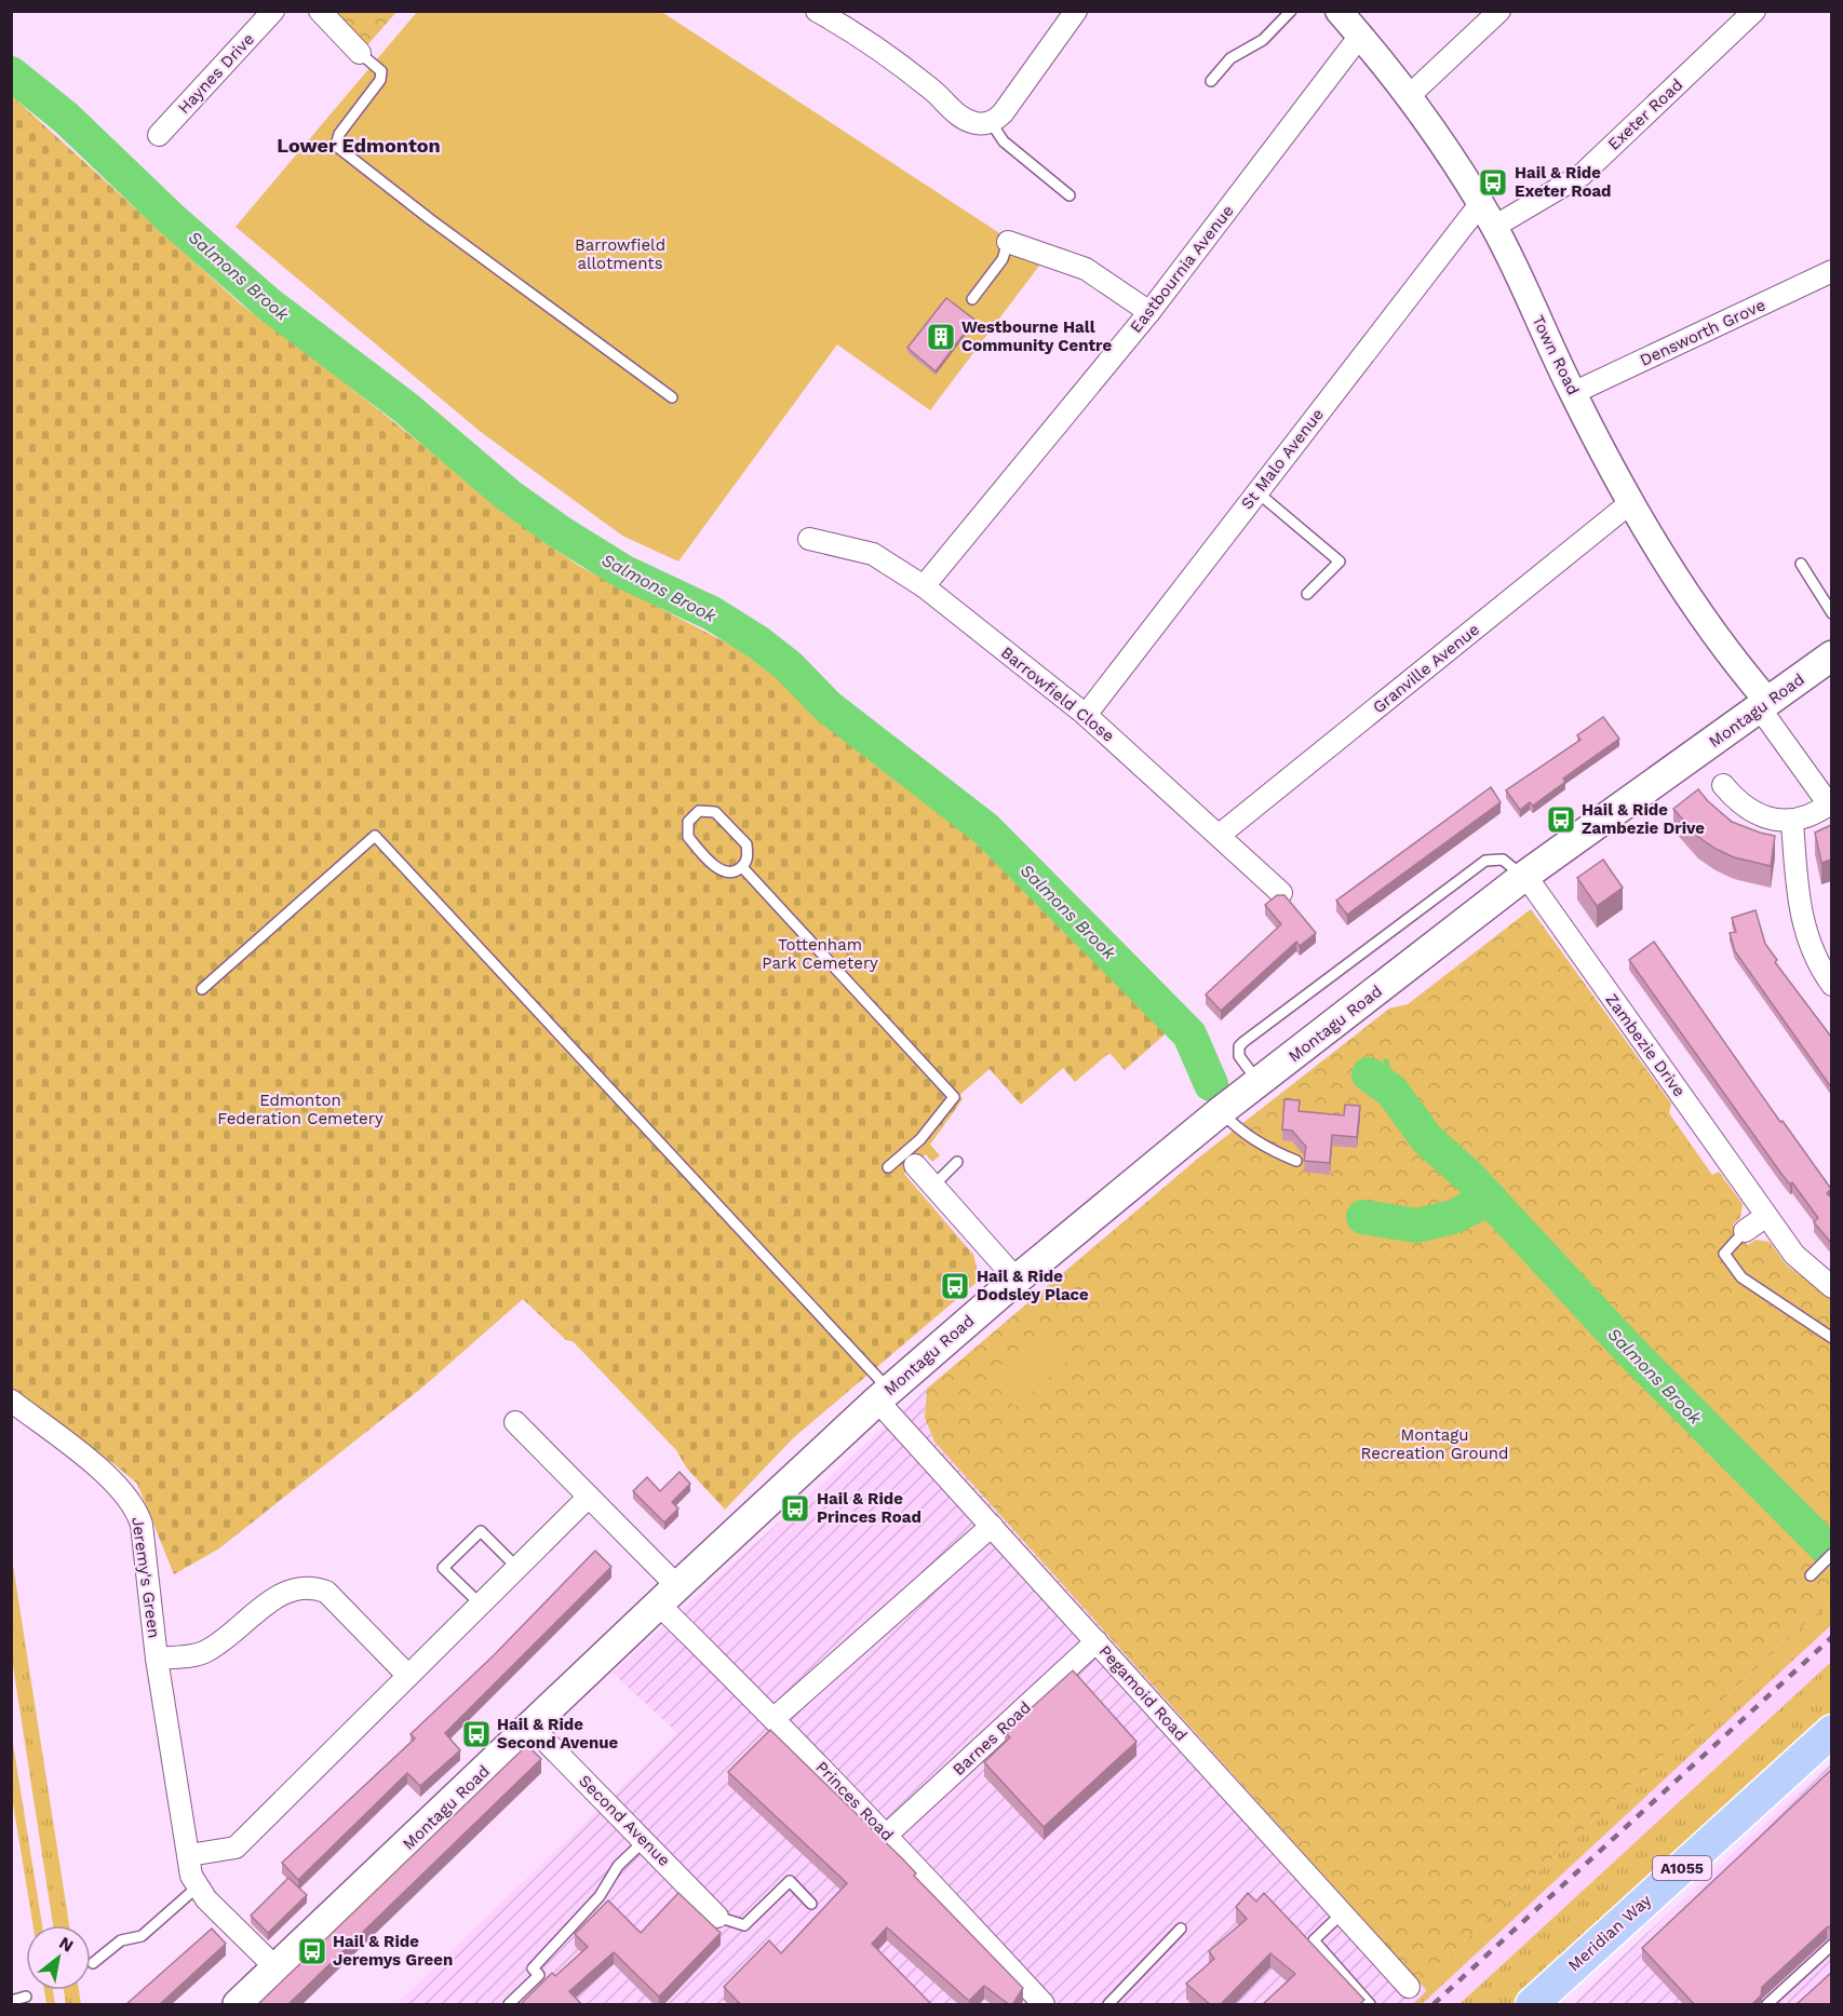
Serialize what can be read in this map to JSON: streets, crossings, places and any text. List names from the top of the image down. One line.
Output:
{"streets":{"main road":["Montagu Road","A1055","Meridian Way"],"street":["Haynes Drive","Exeter Road","Eastbournia Avenue","Densworth Grove","Town Road","St Malo Avenue","Granville Avenue","Barrowfield Close","Zambezie Drive","Jeremy's Green","Pegamoid Road","Barnes Road","Princes Road","Second Avenue"]},"crossings":[["Exeter Road","Town Road"],["Eastbournia Avenue","Town Road"],["Eastbournia Avenue","Barrowfield Close"],["Densworth Grove","Town Road"],["Town Road","St Malo Avenue"],["Town Road","Granville Avenue"],["Town Road","Montagu Road"],["St Malo Avenue","Barrowfield Close"],["Granville Avenue","Barrowfield Close"],["Montagu Road","Zambezie Drive"],["Montagu Road","Pegamoid Road"],["Montagu Road","Princes Road"],["Montagu Road","Second Avenue"],["Pegamoid Road","Barnes Road"],["Barnes Road","Princes Road"]],"districts":["Lower Edmonton"],"water":["Salmons Brook"],"parks":["Barrowfield allotments","Tottenham Park Cemetery","Edmonton Federation Cemetery","Montagu Recreation Ground"],"places":{"bus stop":["Hail & Ride Exeter Road","Hail & Ride Zambezie Drive","Hail & Ride Dodsley Place","Hail & Ride Princes Road","Hail & Ride Second Avenue","Hail & Ride Jeremys Green"],"building":["Westbourne Hall Community Centre"]},"north":"top right"}
